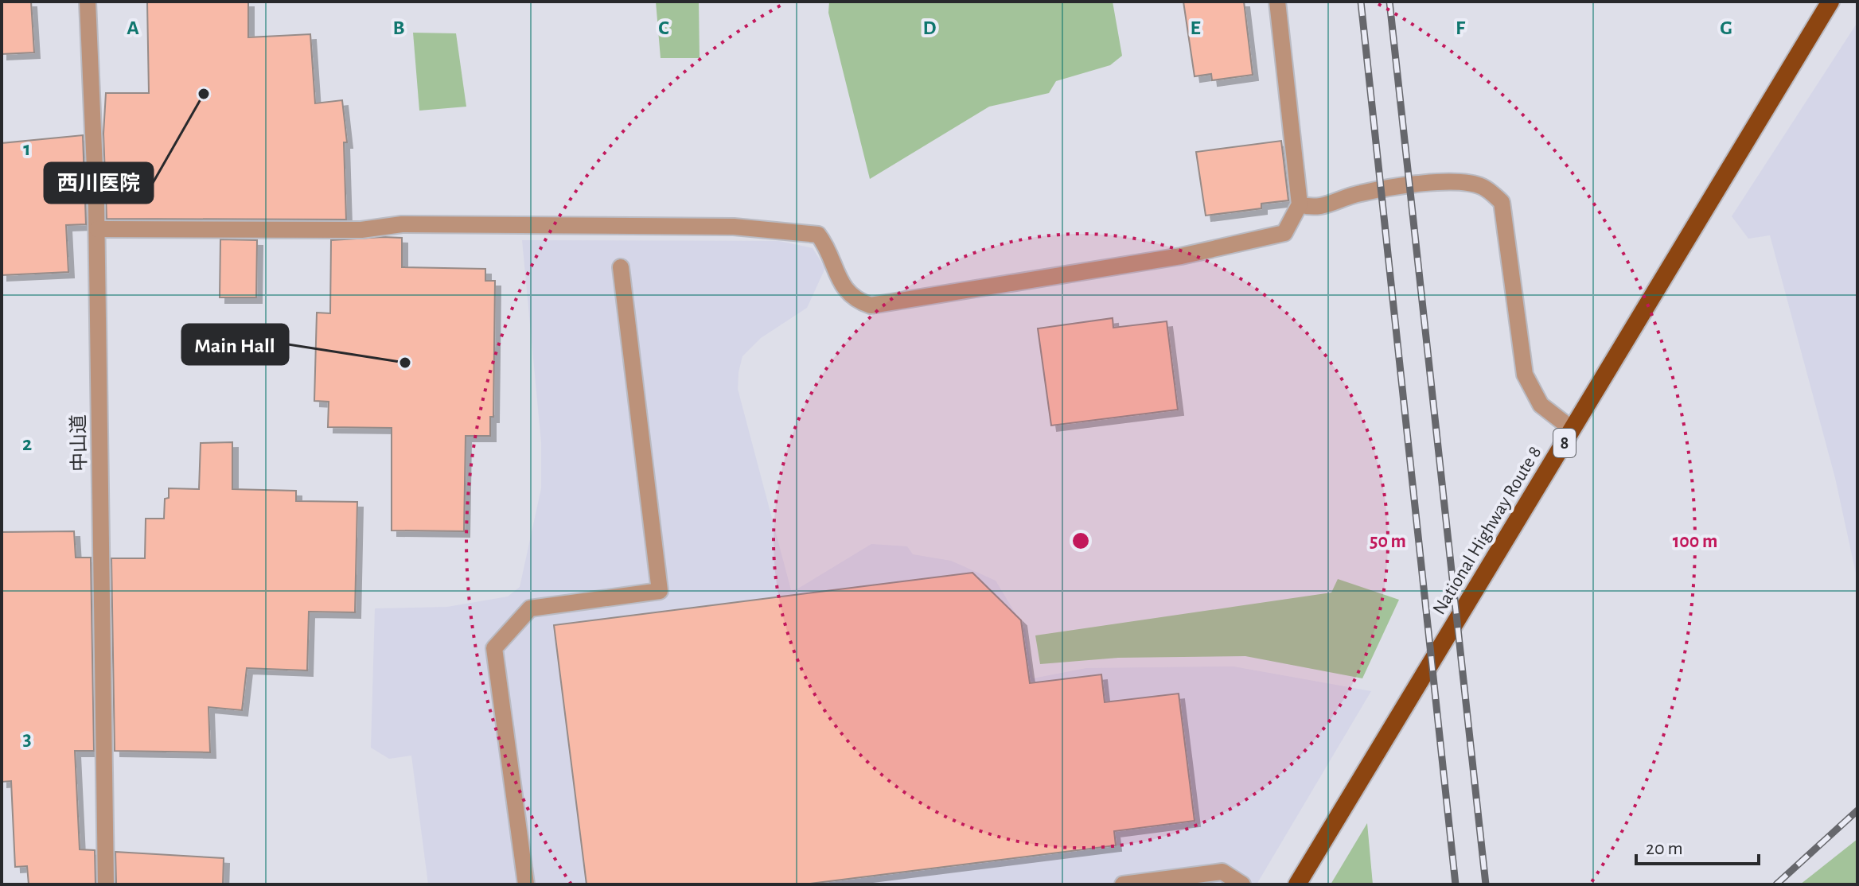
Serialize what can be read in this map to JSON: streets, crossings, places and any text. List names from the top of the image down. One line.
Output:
{"streets":{"highway":["8","National Highway Route 8"],"street":["中山道"]},"places":["西川医院","Main Hall"],"scale_bar":"20 m","grid":{"columns":["A","B","C","D","E","F","G"],"rows":["1","2","3"]},"rings":["50 m","100 m"]}
